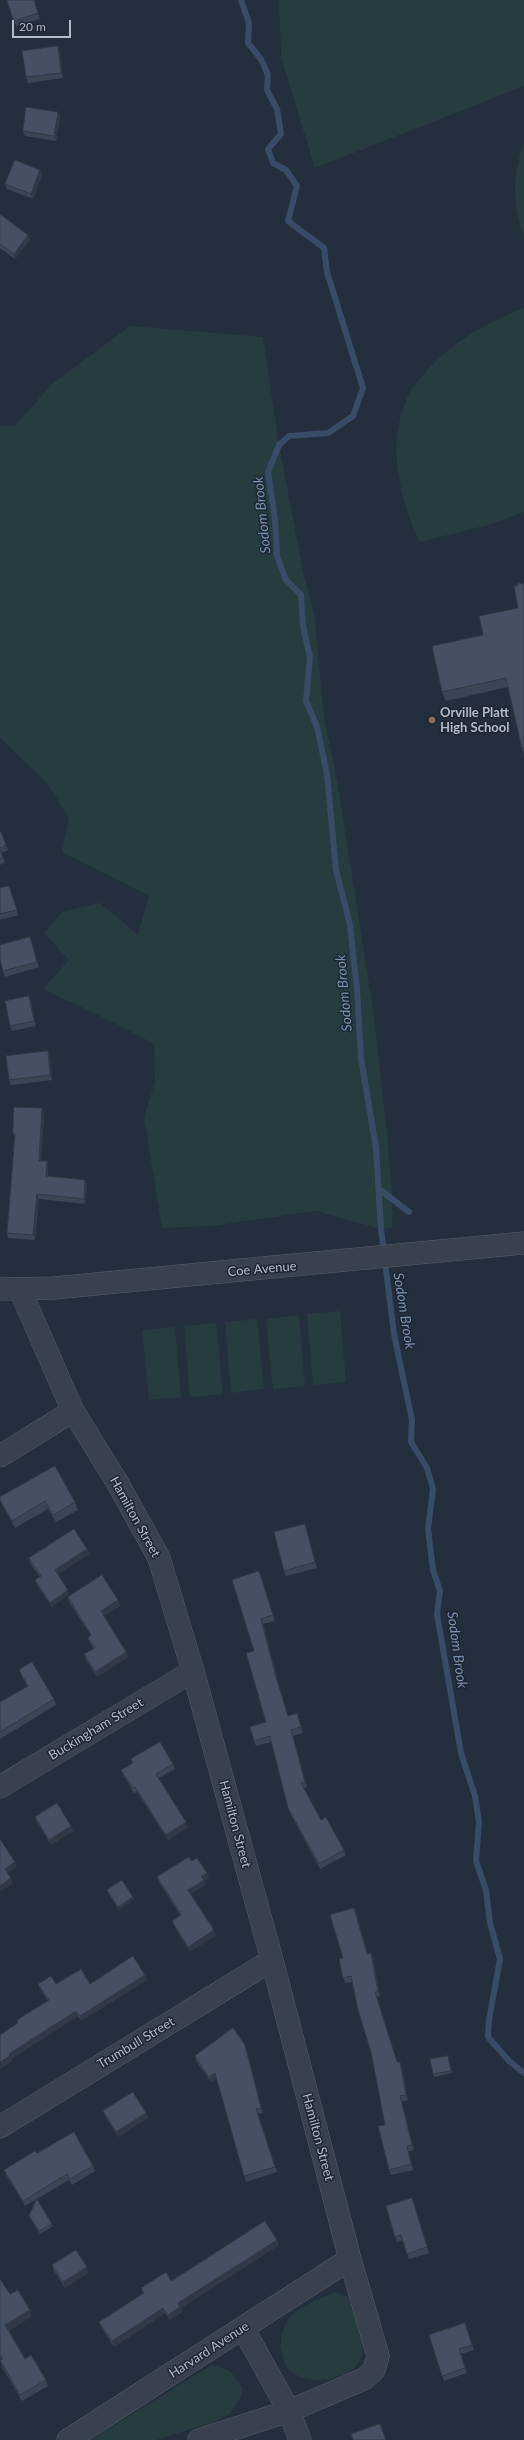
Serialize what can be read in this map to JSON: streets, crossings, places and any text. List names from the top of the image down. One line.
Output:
{"streets":{"street":["Coe Avenue","Hamilton Street","Buckingham Street","Trumbull Street","Harvard Avenue"]},"crossings":[["Coe Avenue","Hamilton Street"],["Hamilton Street","Buckingham Street"],["Hamilton Street","Trumbull Street"],["Hamilton Street","Harvard Avenue"]],"water":["Sodom Brook"],"places":["Orville Platt High School"],"scale_bar":"20 m"}
